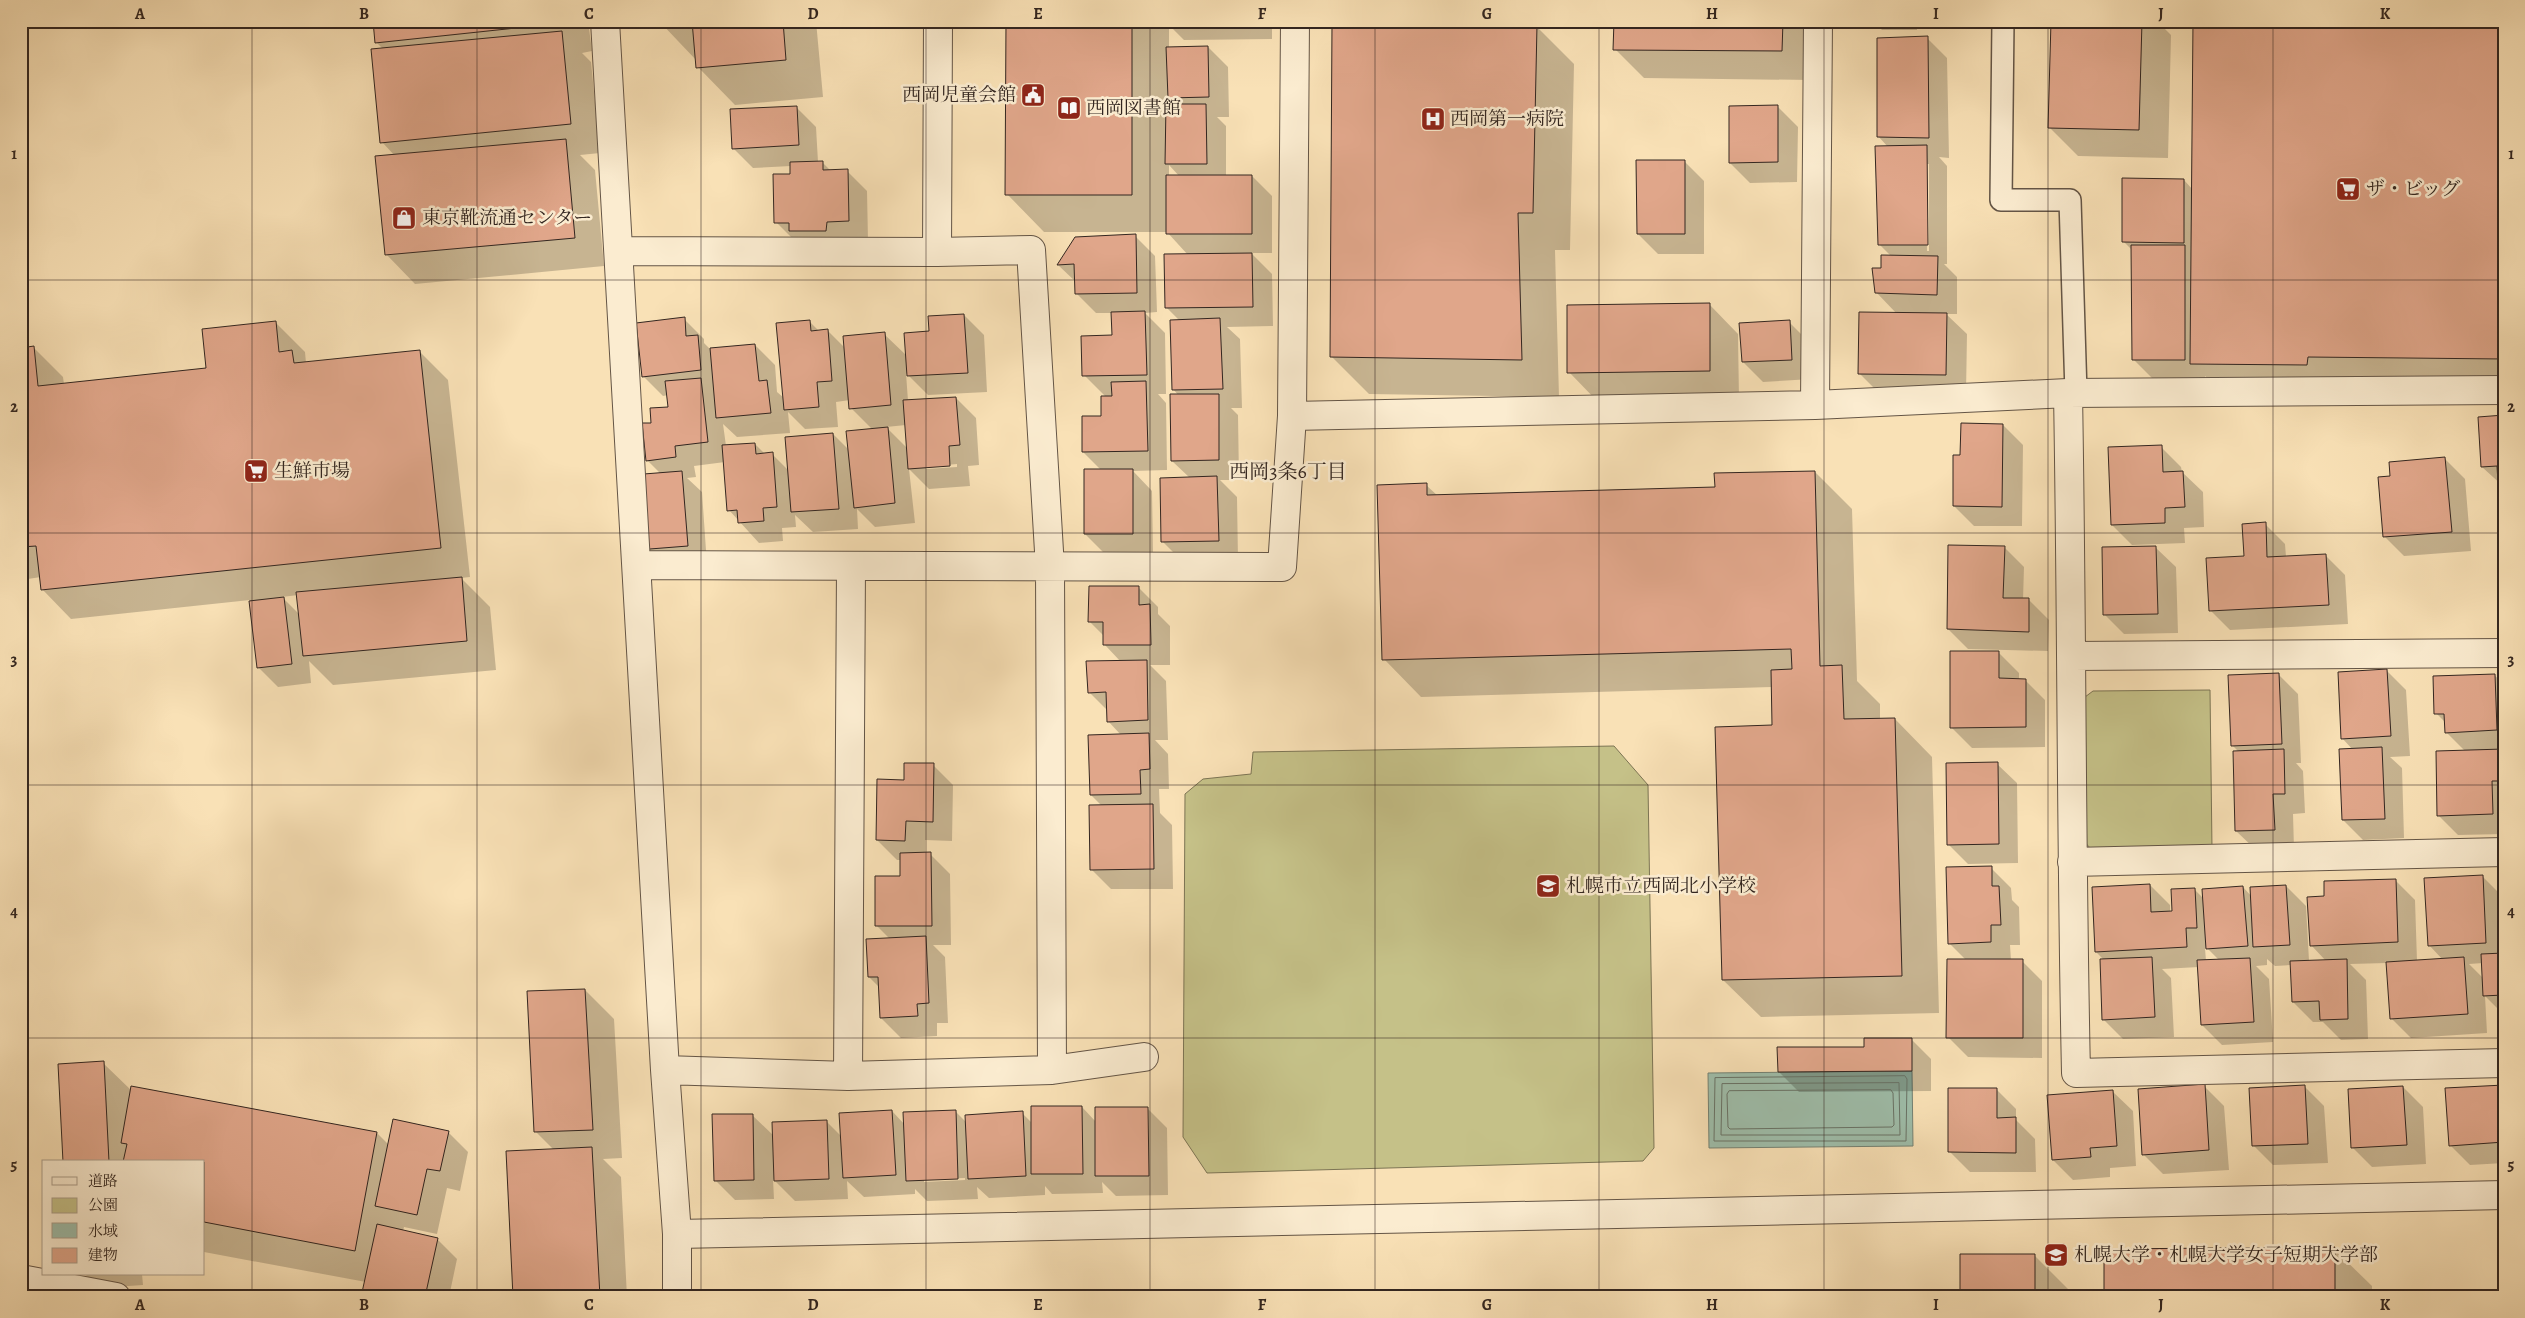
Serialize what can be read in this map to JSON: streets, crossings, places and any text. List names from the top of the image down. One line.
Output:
{"districts":["西岡3条6丁目"],"places":{"public building":["西岡児童会館"],"library":["西岡図書館"],"hospital":["西岡第一病院"],"supermarket":["ザ・ビッグ","生鮮市場"],"shop":["東京靴流通センター"],"school or university":["札幌市立西岡北小学校","札幌大学・札幌大学女子短期大学部"]},"legend":["道路","公園","水域","建物"],"grid":{"columns":["A","B","C","D","E","F","G","H","I","J","K"],"rows":["1","2","3","4","5"]}}
